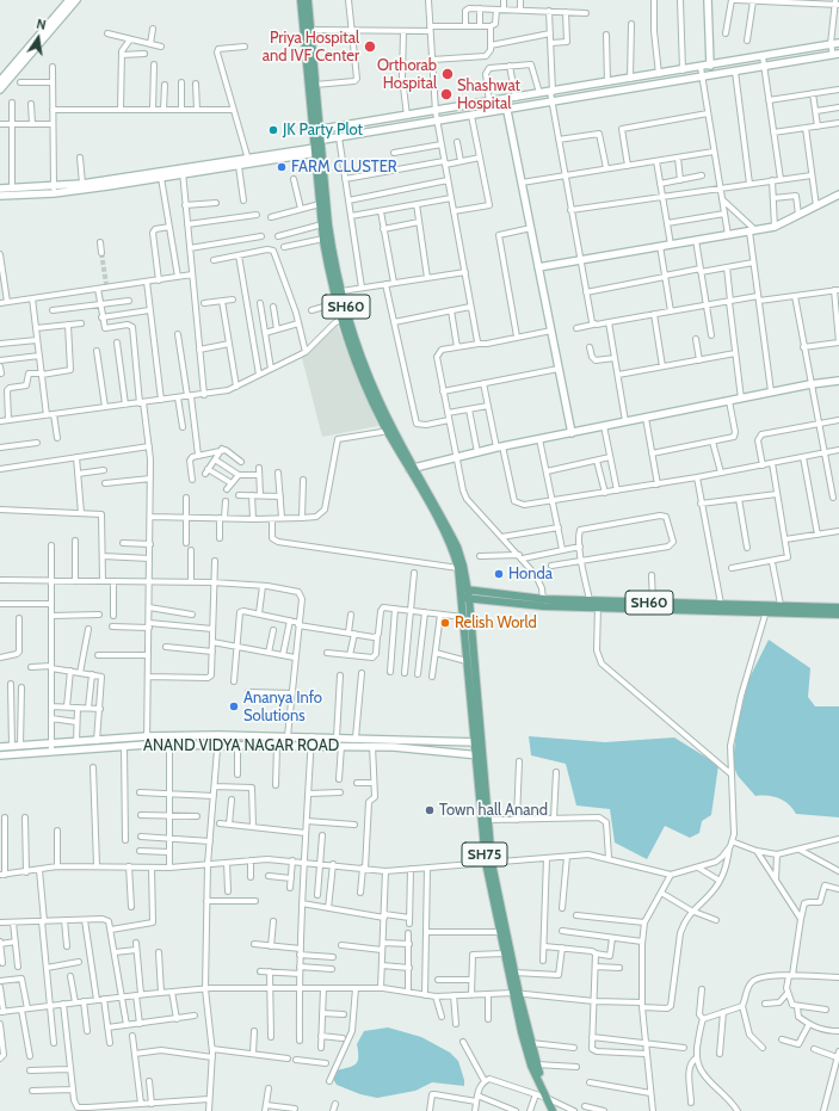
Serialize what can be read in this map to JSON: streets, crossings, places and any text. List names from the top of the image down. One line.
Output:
{"streets":{"main road":["SH60","SH75"],"street":["ANAND VIDYA NAGAR ROAD"]},"crossings":[["SH60","SH75"],["ANAND VIDYA NAGAR ROAD","SH75"]],"places":["Priya Hospital and IVF Center","Orthorab Hospital","Shashwat Hospital","JK Party Plot","FARM CLUSTER","Honda","Relish World","Ananya Info Solutions","Town hall Anand"],"north":"top"}
